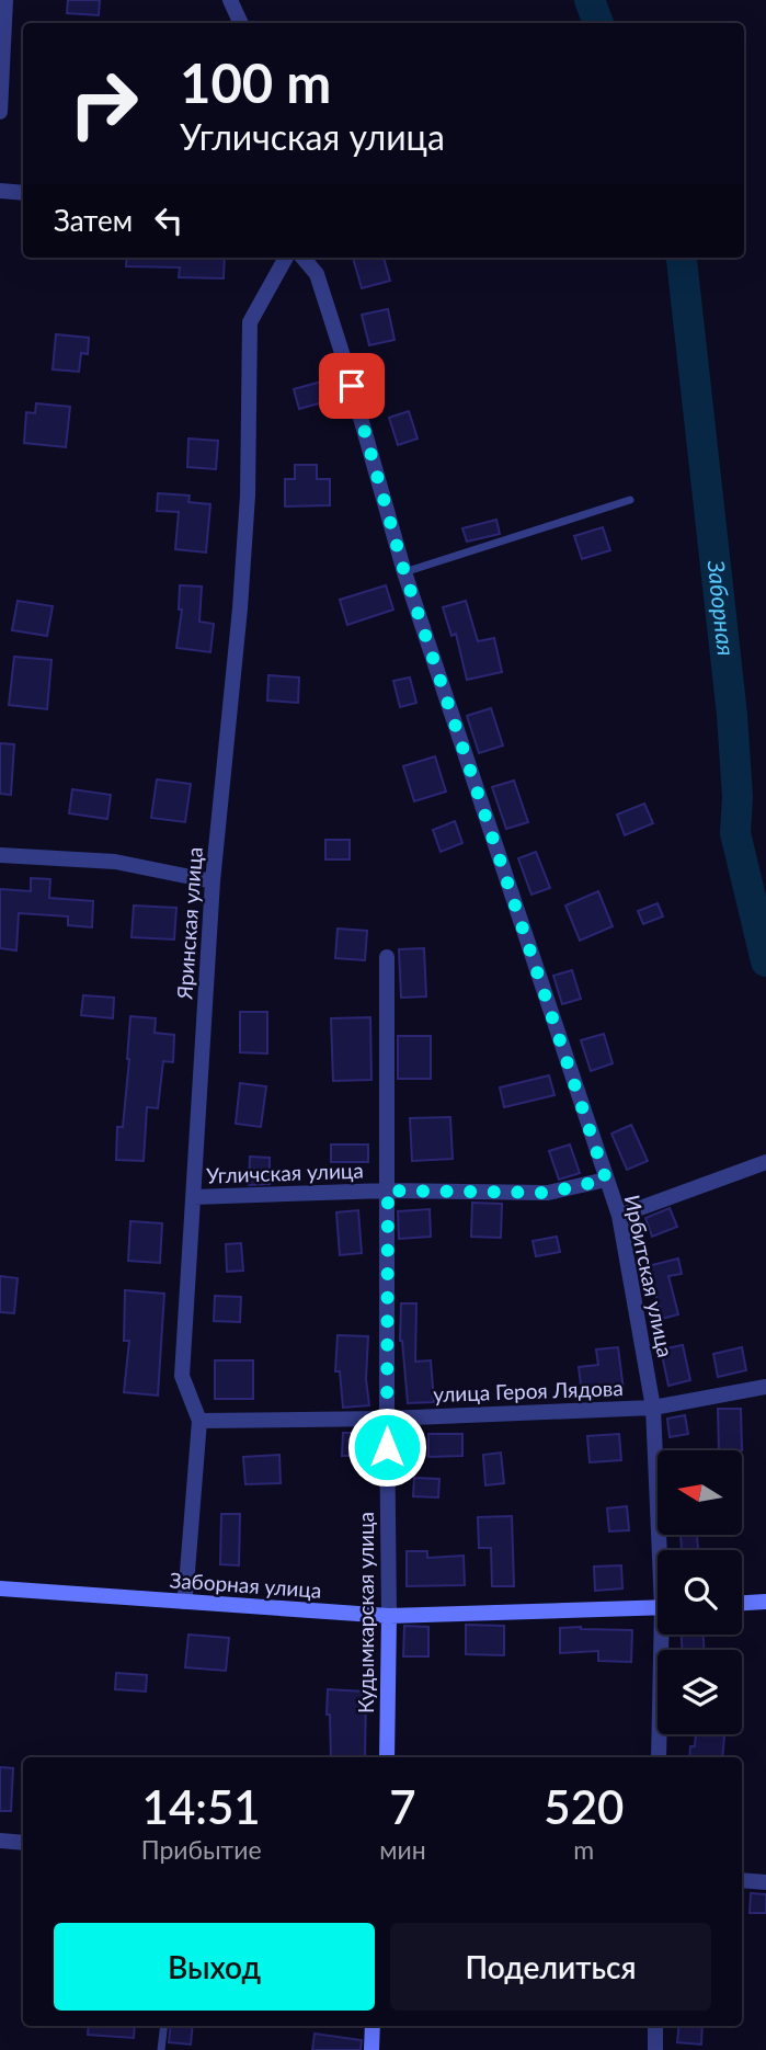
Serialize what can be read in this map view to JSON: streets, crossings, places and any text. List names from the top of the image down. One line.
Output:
{"streets":{"street":["Яринская улица","Угличская улица","Ирбитская улица","улица Героя Лядова","Заборная улица","Кудымкарская улица"]},"crossings":[["Яринская улица","Угличская улица"],["Яринская улица","улица Героя Лядова"],["Яринская улица","Заборная улица"],["Угличская улица","Ирбитская улица"],["Угличская улица","Кудымкарская улица"],["Ирбитская улица","улица Героя Лядова"],["улица Героя Лядова","Кудымкарская улица"],["Заборная улица","Кудымкарская улица"]],"water":["Заборная"],"north":"left","page":{"turn":["100 m","Угличская улица"],"then":"Затем","eta":["14:51","Прибытие","7","мин","520","m"],"buttons":["Выход","Поделиться"]}}
